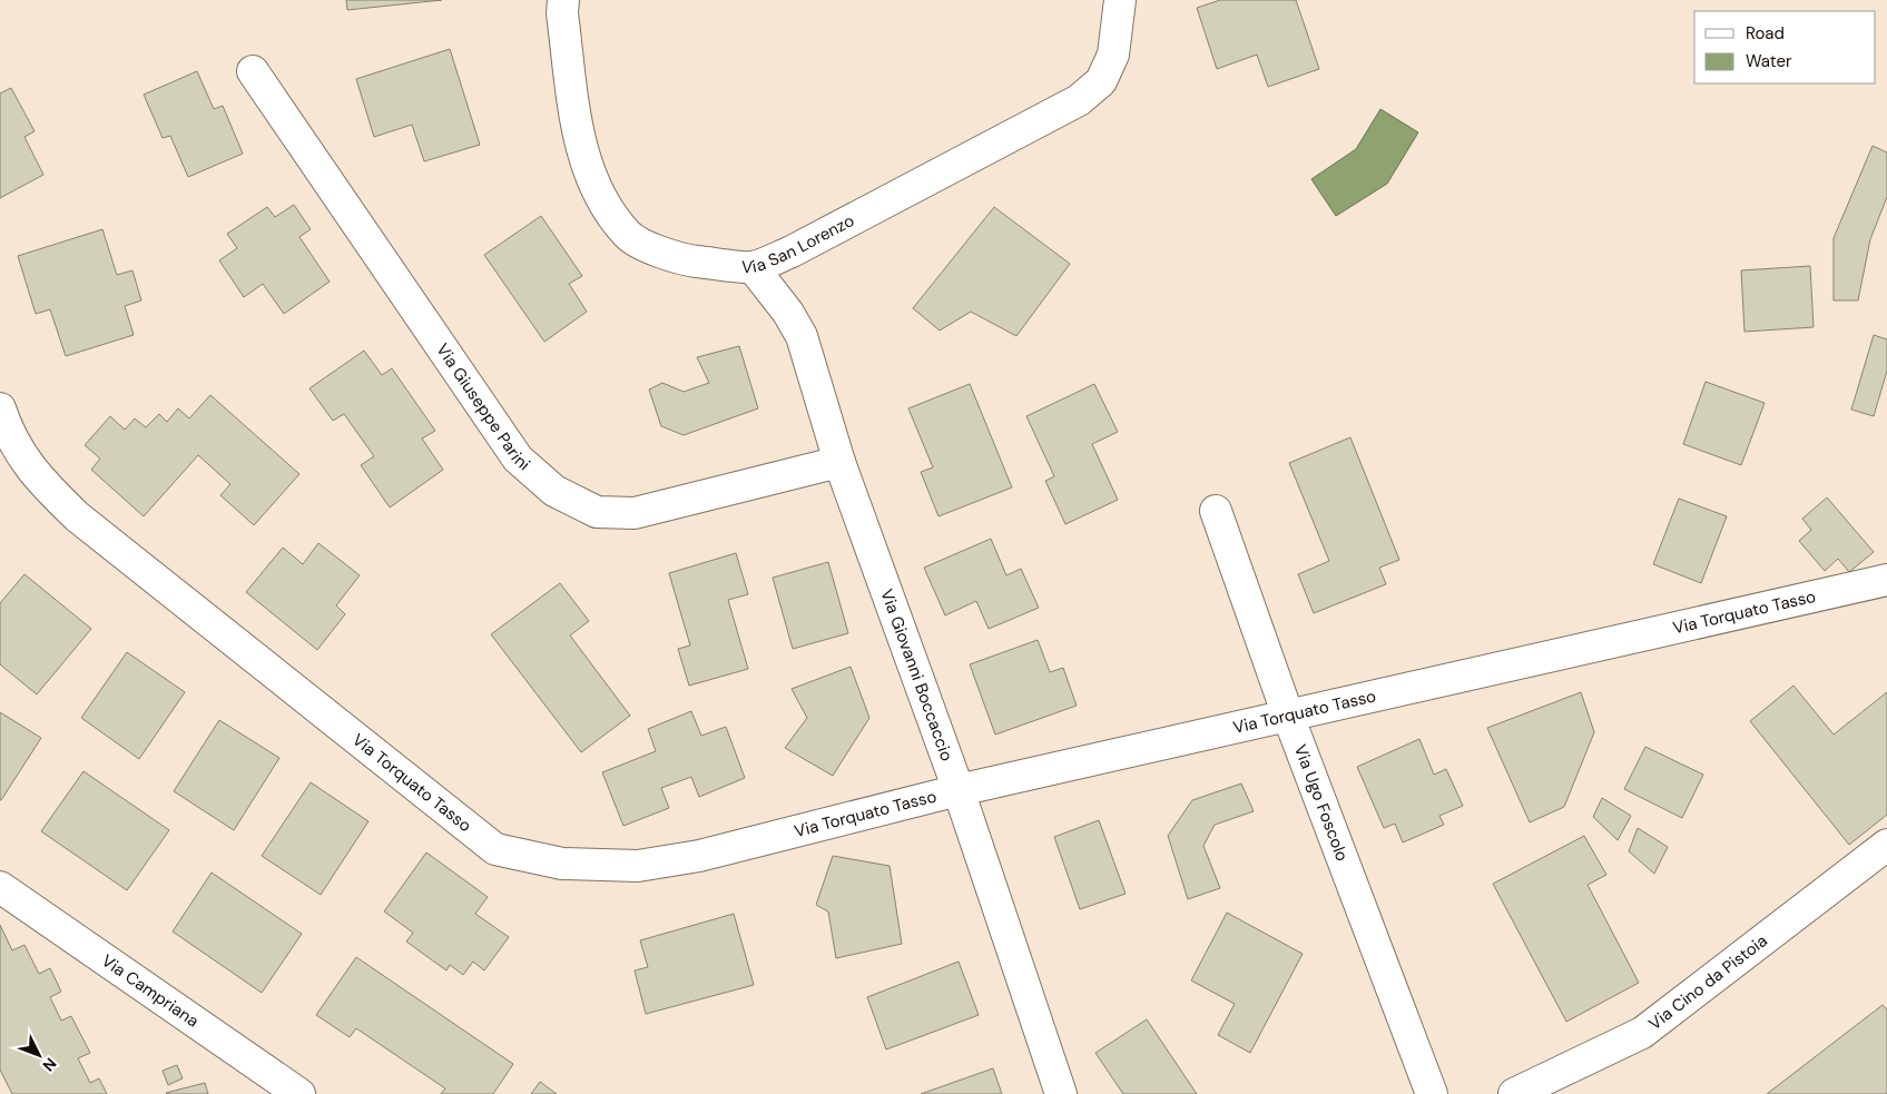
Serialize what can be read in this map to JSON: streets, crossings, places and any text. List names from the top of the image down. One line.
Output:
{"streets":{"street":["Via San Lorenzo","Via Giuseppe Parini","Via Torquato Tasso","Via Giovanni Boccaccio","Via Ugo Foscolo","Via Cino da Pistoia","Via Campriana"]},"crossings":[["Via San Lorenzo","Via Giovanni Boccaccio"],["Via Giuseppe Parini","Via Giovanni Boccaccio"],["Via Torquato Tasso","Via Giovanni Boccaccio"],["Via Torquato Tasso","Via Ugo Foscolo"]],"legend":["Road","Water"],"north":"bottom right"}
